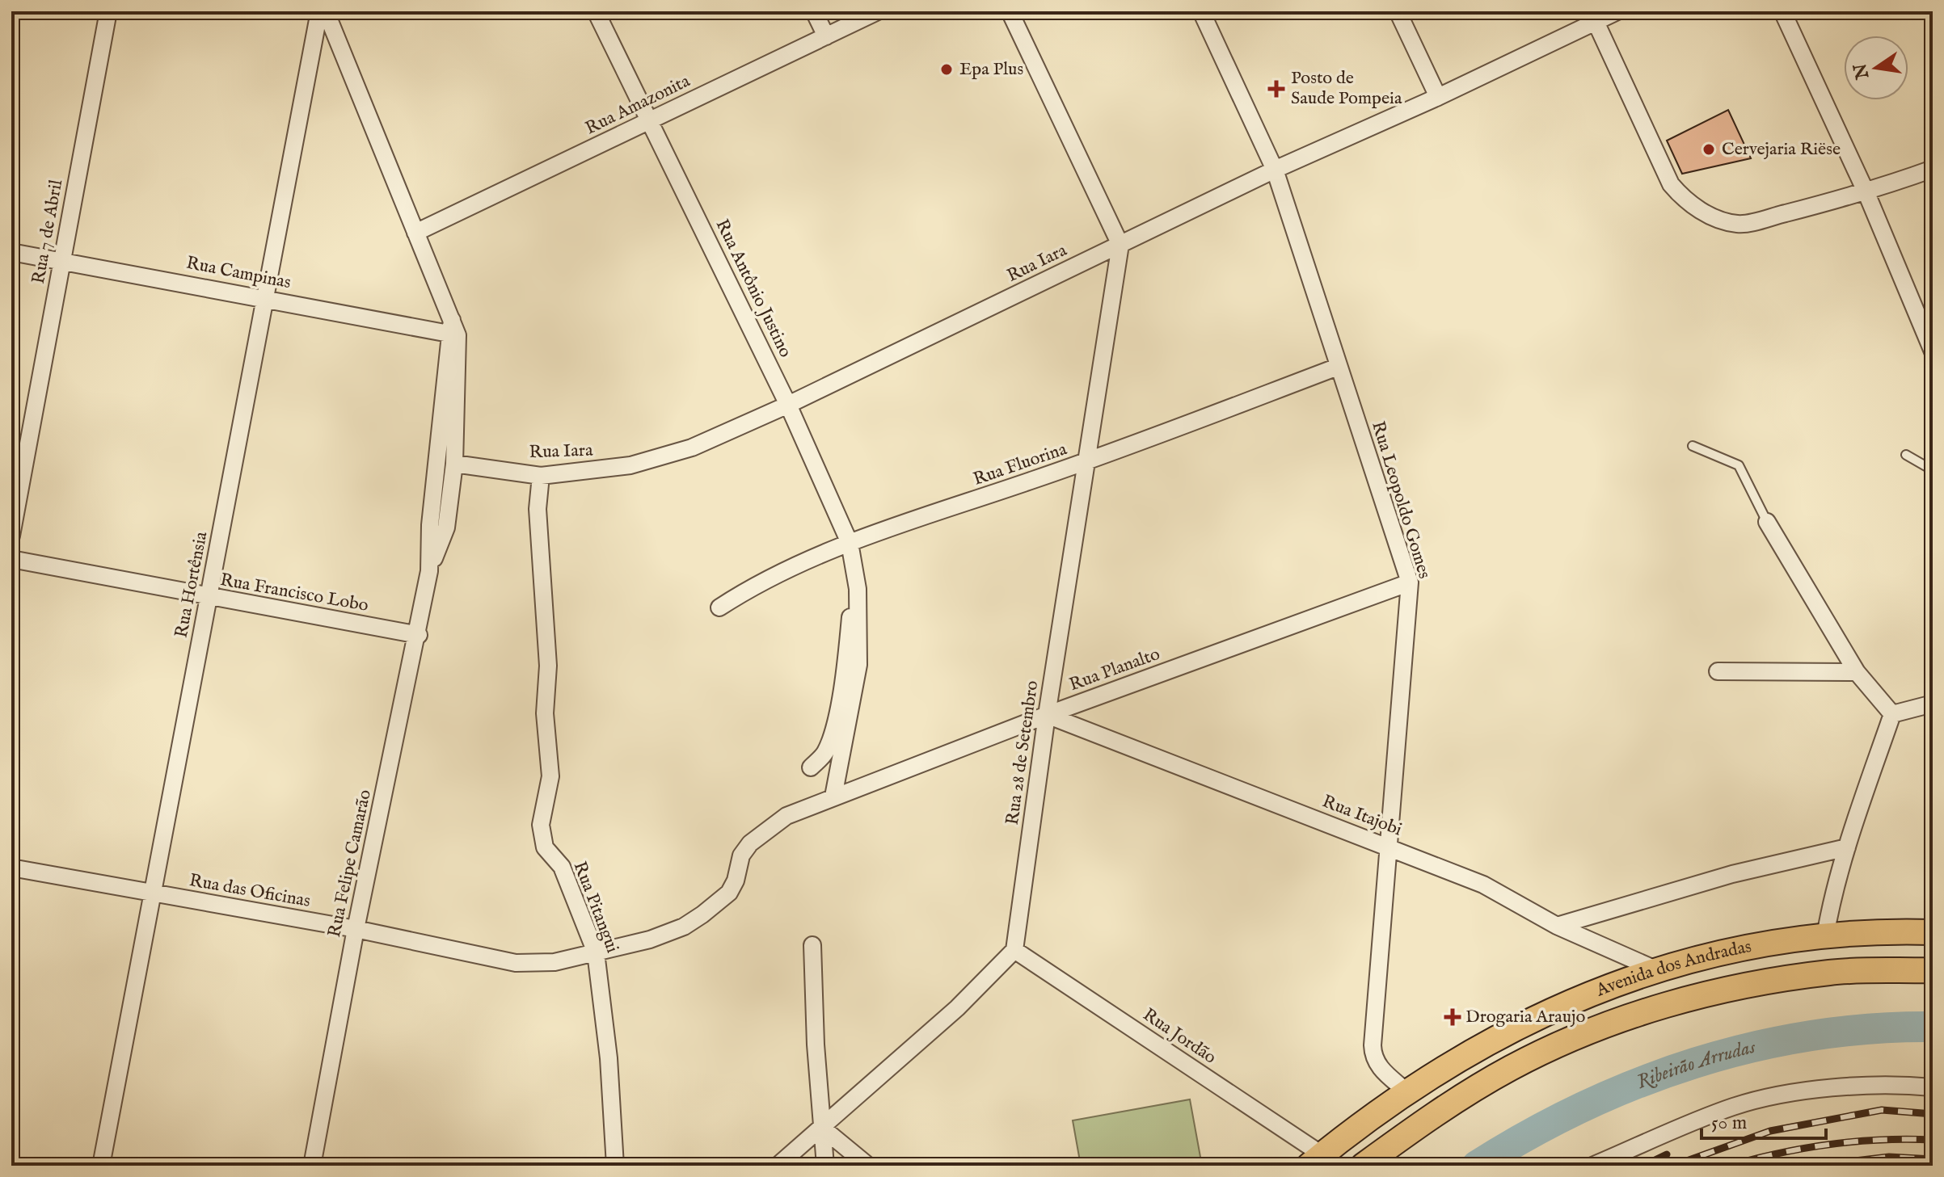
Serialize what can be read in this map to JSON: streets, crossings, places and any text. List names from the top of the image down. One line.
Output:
{"streets":{"main road":["Avenida dos Andradas"],"street":["Rua Amazonita","Rua 7 de Abril","Rua Iara","Rua Campinas","Rua Antônio Justino","Rua Fluorina","Rua Leopoldo Gomes","Rua Hortênsia","Rua Francisco Lobo","Rua Planalto","Rua 28 de Setembro","Rua Itajobi","Rua Felipe Camarão","Rua das Oficinas","Rua Pitangui","Rua Jordão"]},"crossings":[["Rua Amazonita","Rua Antônio Justino"],["Rua 7 de Abril","Rua Campinas"],["Rua Iara","Rua Antônio Justino"],["Rua Iara","Rua Leopoldo Gomes"],["Rua Iara","Rua 28 de Setembro"],["Rua Iara","Rua Felipe Camarão"],["Rua Iara","Rua Pitangui"],["Rua Campinas","Rua Hortênsia"],["Rua Campinas","Rua Felipe Camarão"],["Rua Antônio Justino","Rua Fluorina"],["Rua Antônio Justino","Rua Planalto"],["Rua Fluorina","Rua Leopoldo Gomes"],["Rua Fluorina","Rua 28 de Setembro"],["Rua Leopoldo Gomes","Rua Planalto"],["Rua Leopoldo Gomes","Rua Itajobi"],["Rua Leopoldo Gomes","Avenida dos Andradas"],["Rua Hortênsia","Rua Francisco Lobo"],["Rua Hortênsia","Rua das Oficinas"],["Rua Francisco Lobo","Rua Felipe Camarão"],["Rua Planalto","Rua 28 de Setembro"],["Rua Planalto","Rua Itajobi"],["Rua 28 de Setembro","Rua Itajobi"],["Rua 28 de Setembro","Rua Jordão"],["Rua Itajobi","Avenida dos Andradas"],["Rua Felipe Camarão","Rua das Oficinas"],["Rua das Oficinas","Rua Pitangui"],["Avenida dos Andradas","Rua Jordão"]],"water":["Ribeirão Arrudas"],"places":{"other":["Epa Plus","Cervejaria Riëse"],"health":["Posto de Saude Pompeia","Drogaria Araujo"]},"scale_bar":"50 m","north":"left"}
